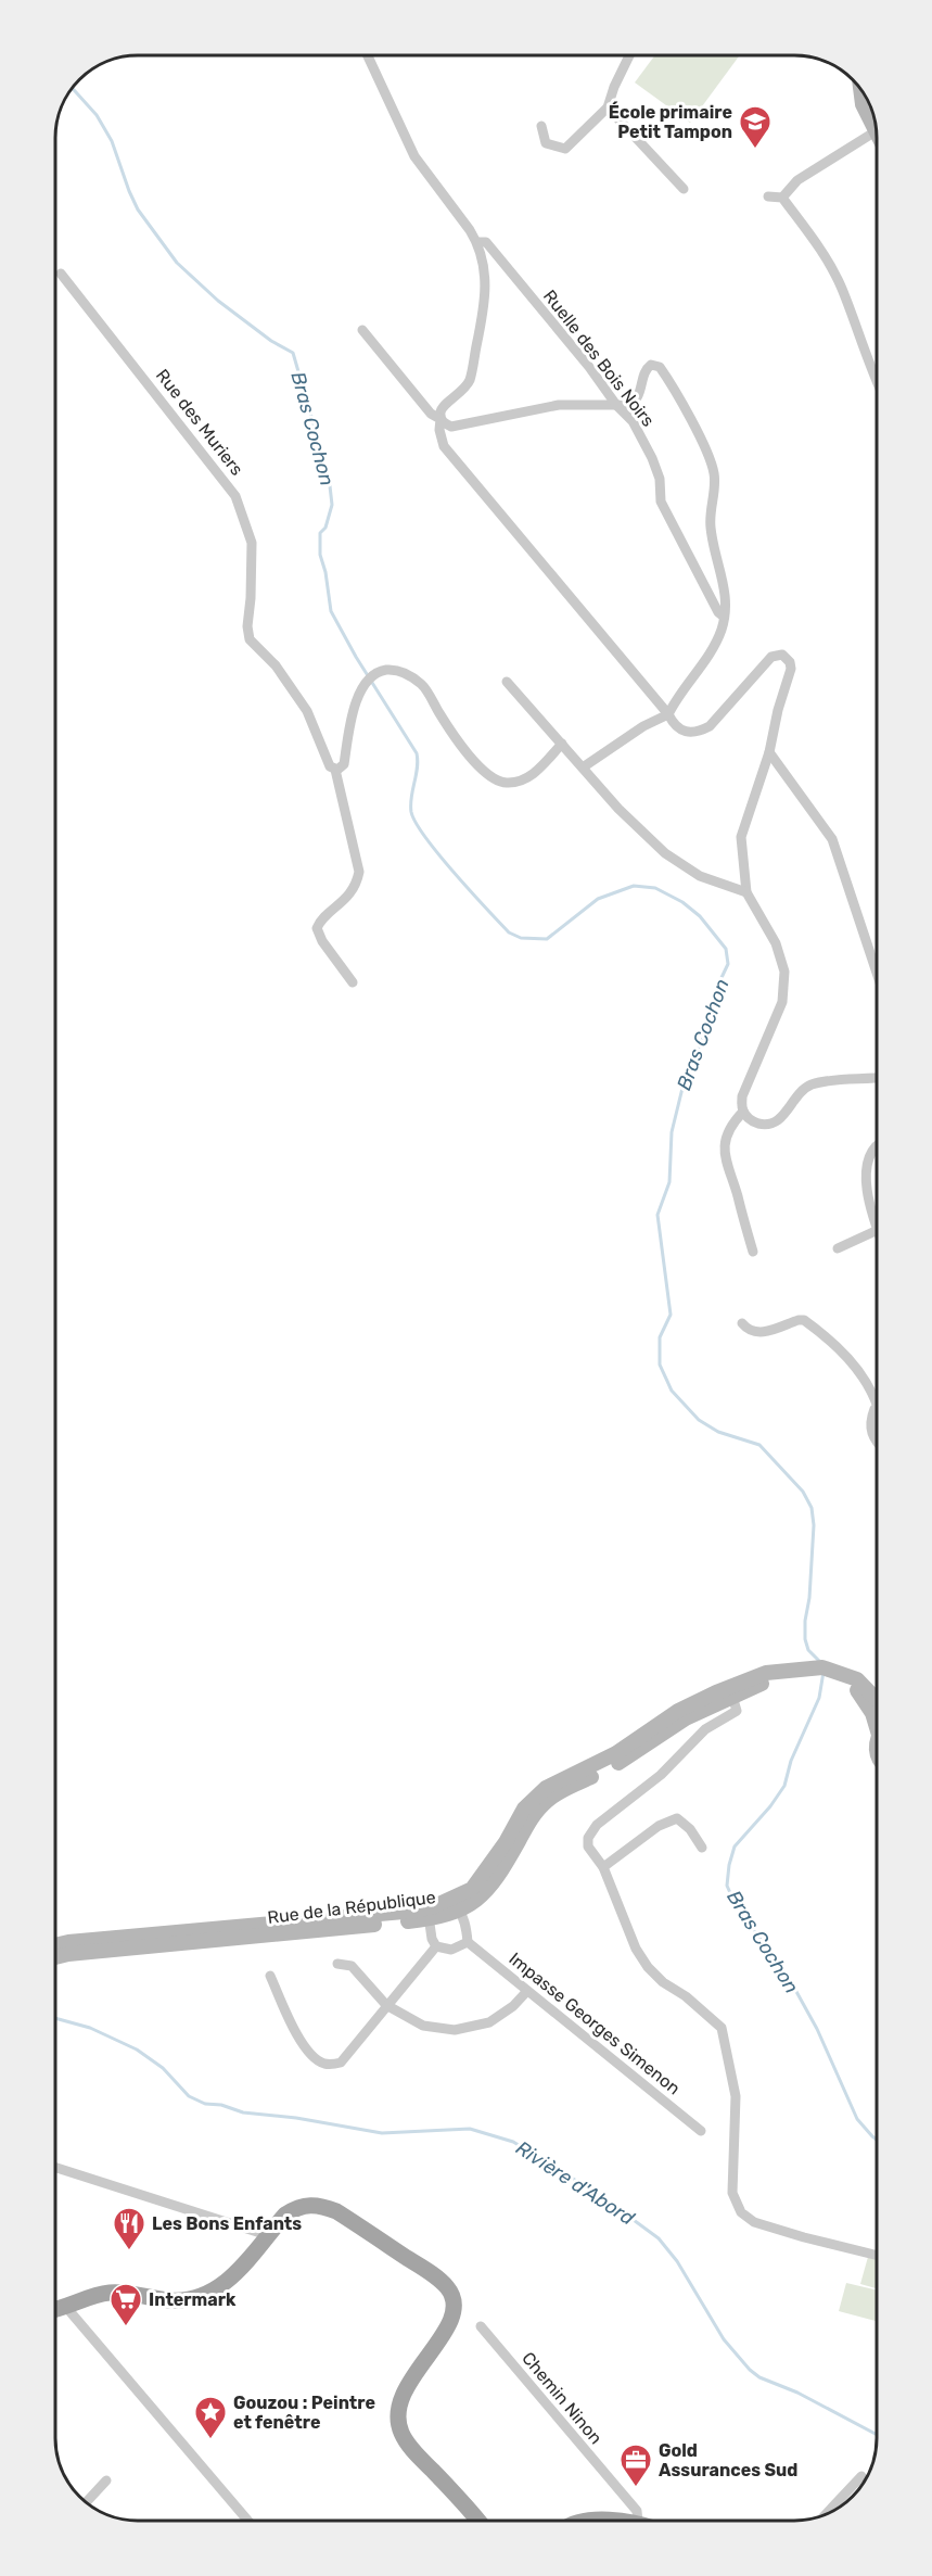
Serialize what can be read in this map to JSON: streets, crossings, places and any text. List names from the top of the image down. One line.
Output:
{"streets":{"street":["Ruelle des Bois Noirs","Rue des Muriers","Rue de la République","Impasse Georges Simenon","Chemin Ninon"]},"water":["Bras Cochon","Rivière d'Abord"],"places":{"school or university":["École primaire Petit Tampon"],"restaurant":["Les Bons Enfants"],"supermarket":["Intermark"],"place":["Gouzou : Peintre et fenêtre"],"office":["Gold Assurances Sud"]}}
